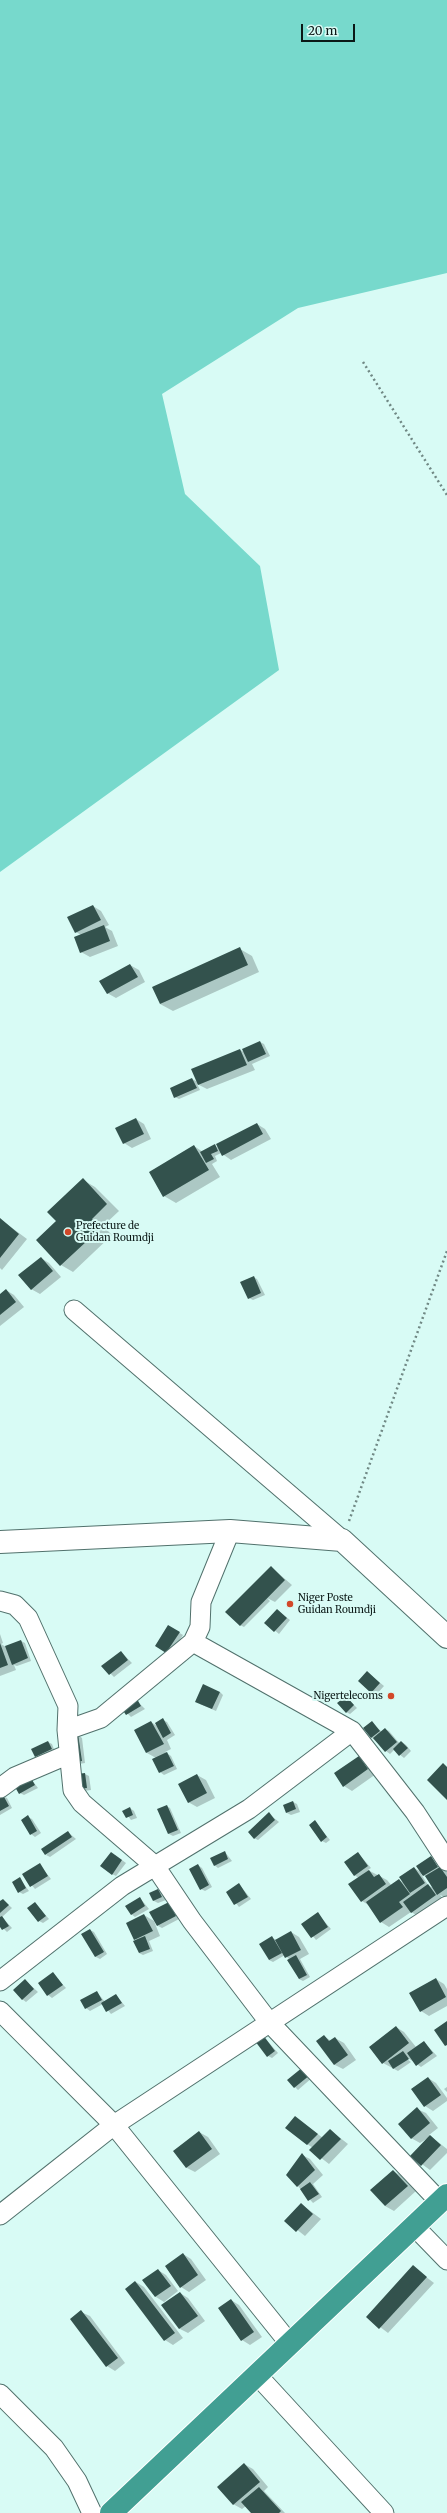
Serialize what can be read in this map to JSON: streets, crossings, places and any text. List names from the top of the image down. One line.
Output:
{"places":["Prefecture de Guidan Roumdji","Niger Poste Guidan Roumdji","Nigertelecoms"],"scale_bar":"20 m"}
